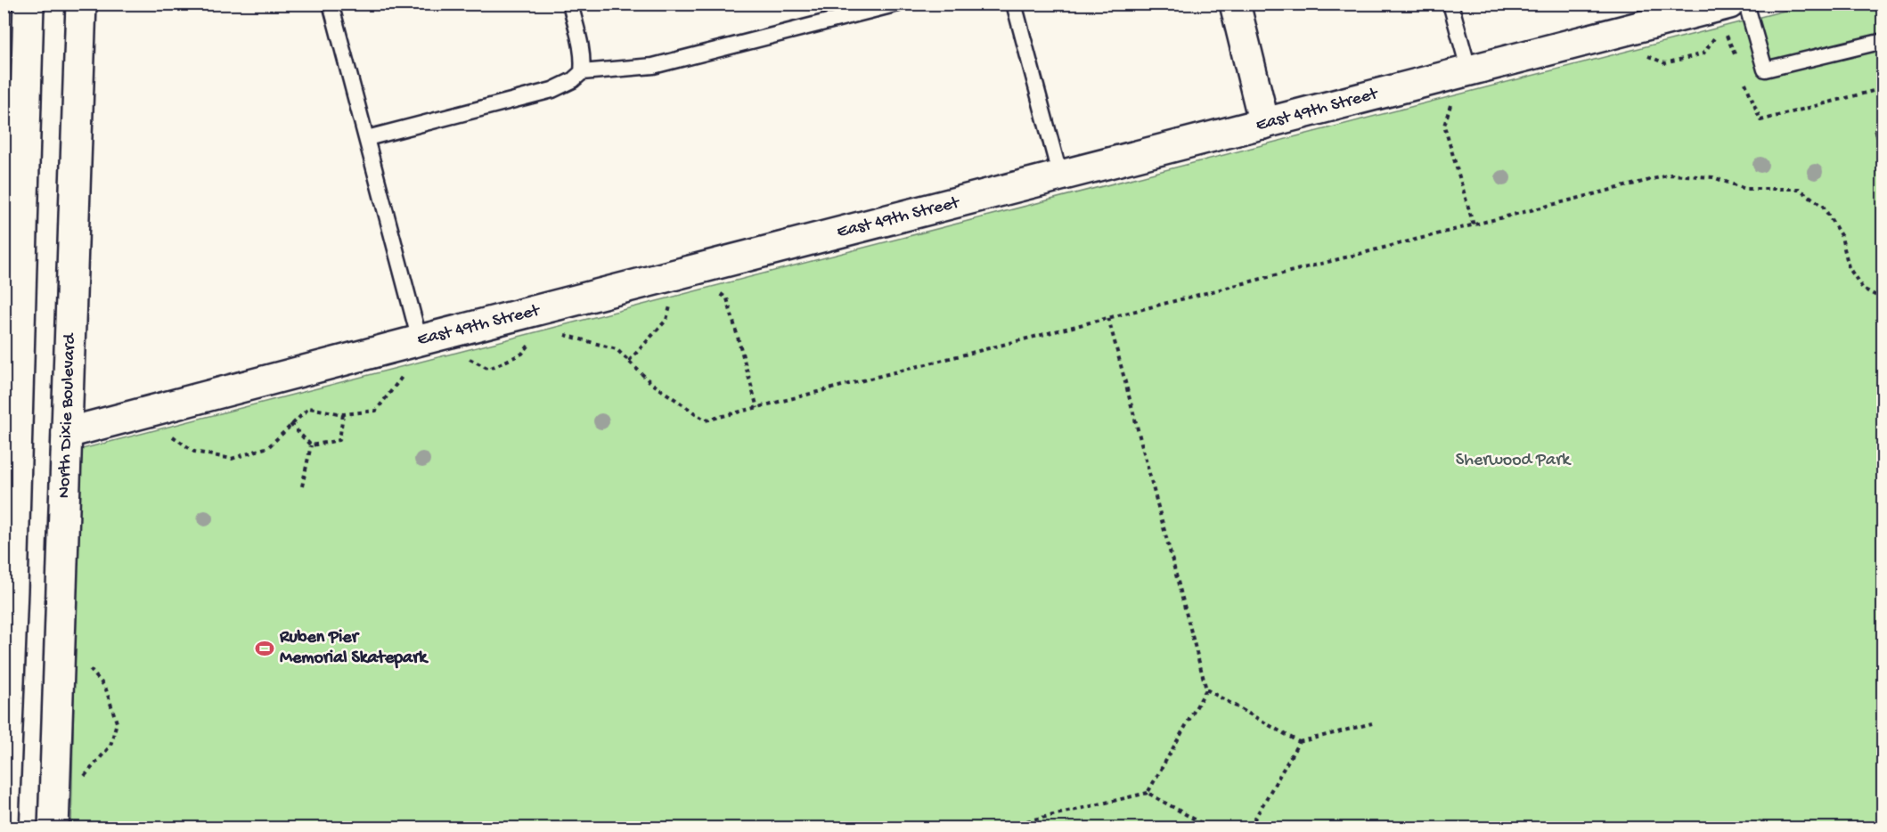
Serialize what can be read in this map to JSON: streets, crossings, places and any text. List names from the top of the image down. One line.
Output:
{"streets":{"street":["East 49th Street","North Dixie Boulevard"]},"crossings":[["East 49th Street","North Dixie Boulevard"]],"parks":["Sherwood Park"],"places":{"sports":["Ruben Pier Memorial Skatepark"]}}
